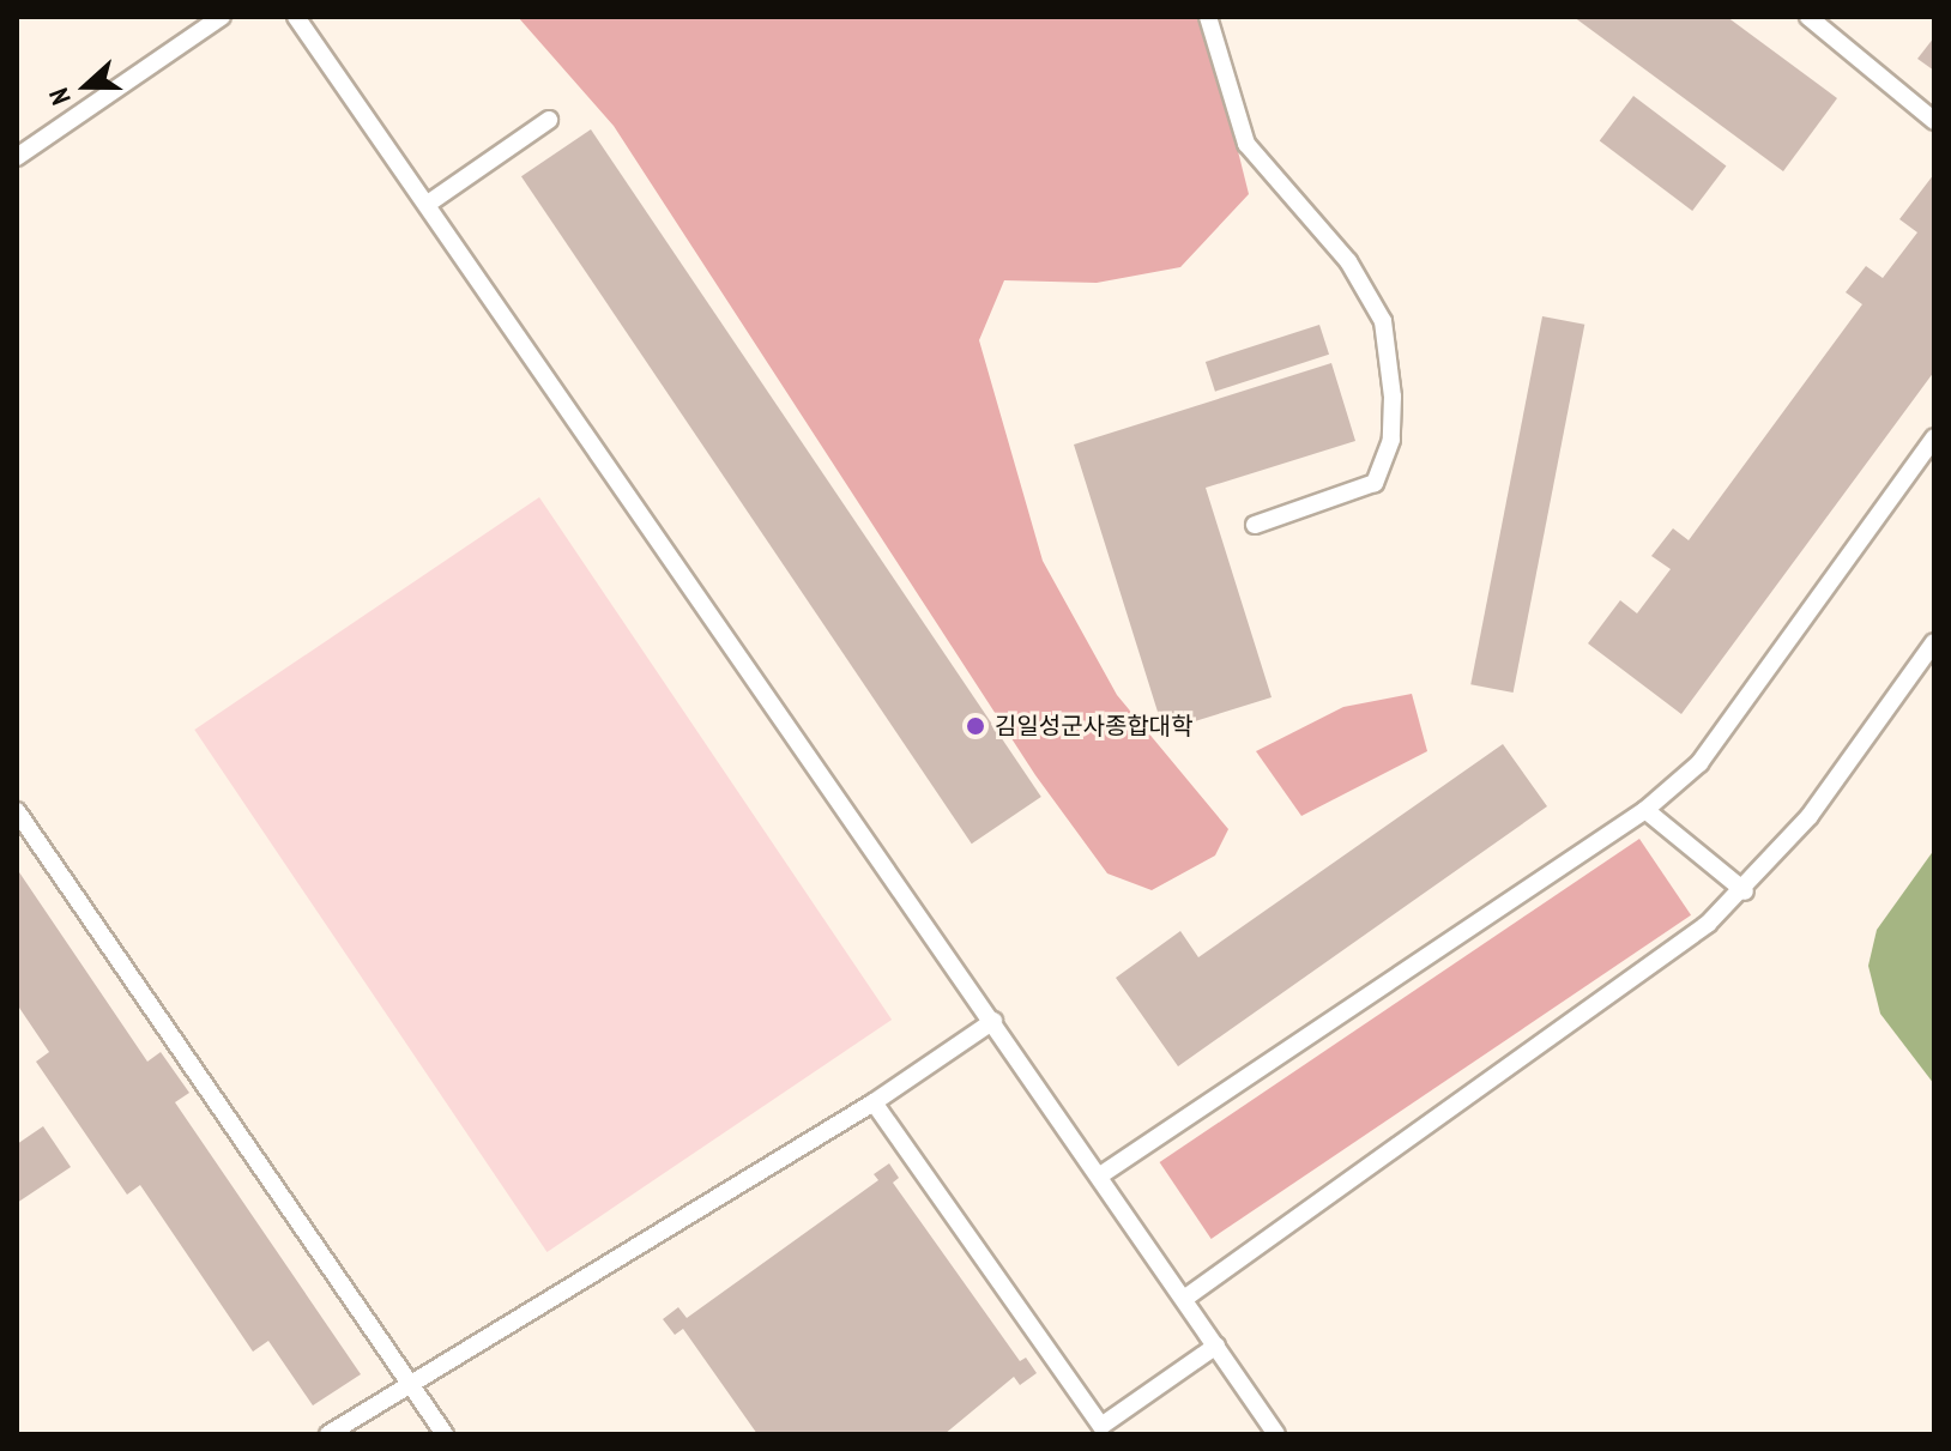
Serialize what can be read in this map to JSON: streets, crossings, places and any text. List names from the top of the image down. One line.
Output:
{"places":["김일성군사종합대학"],"north":"left"}
